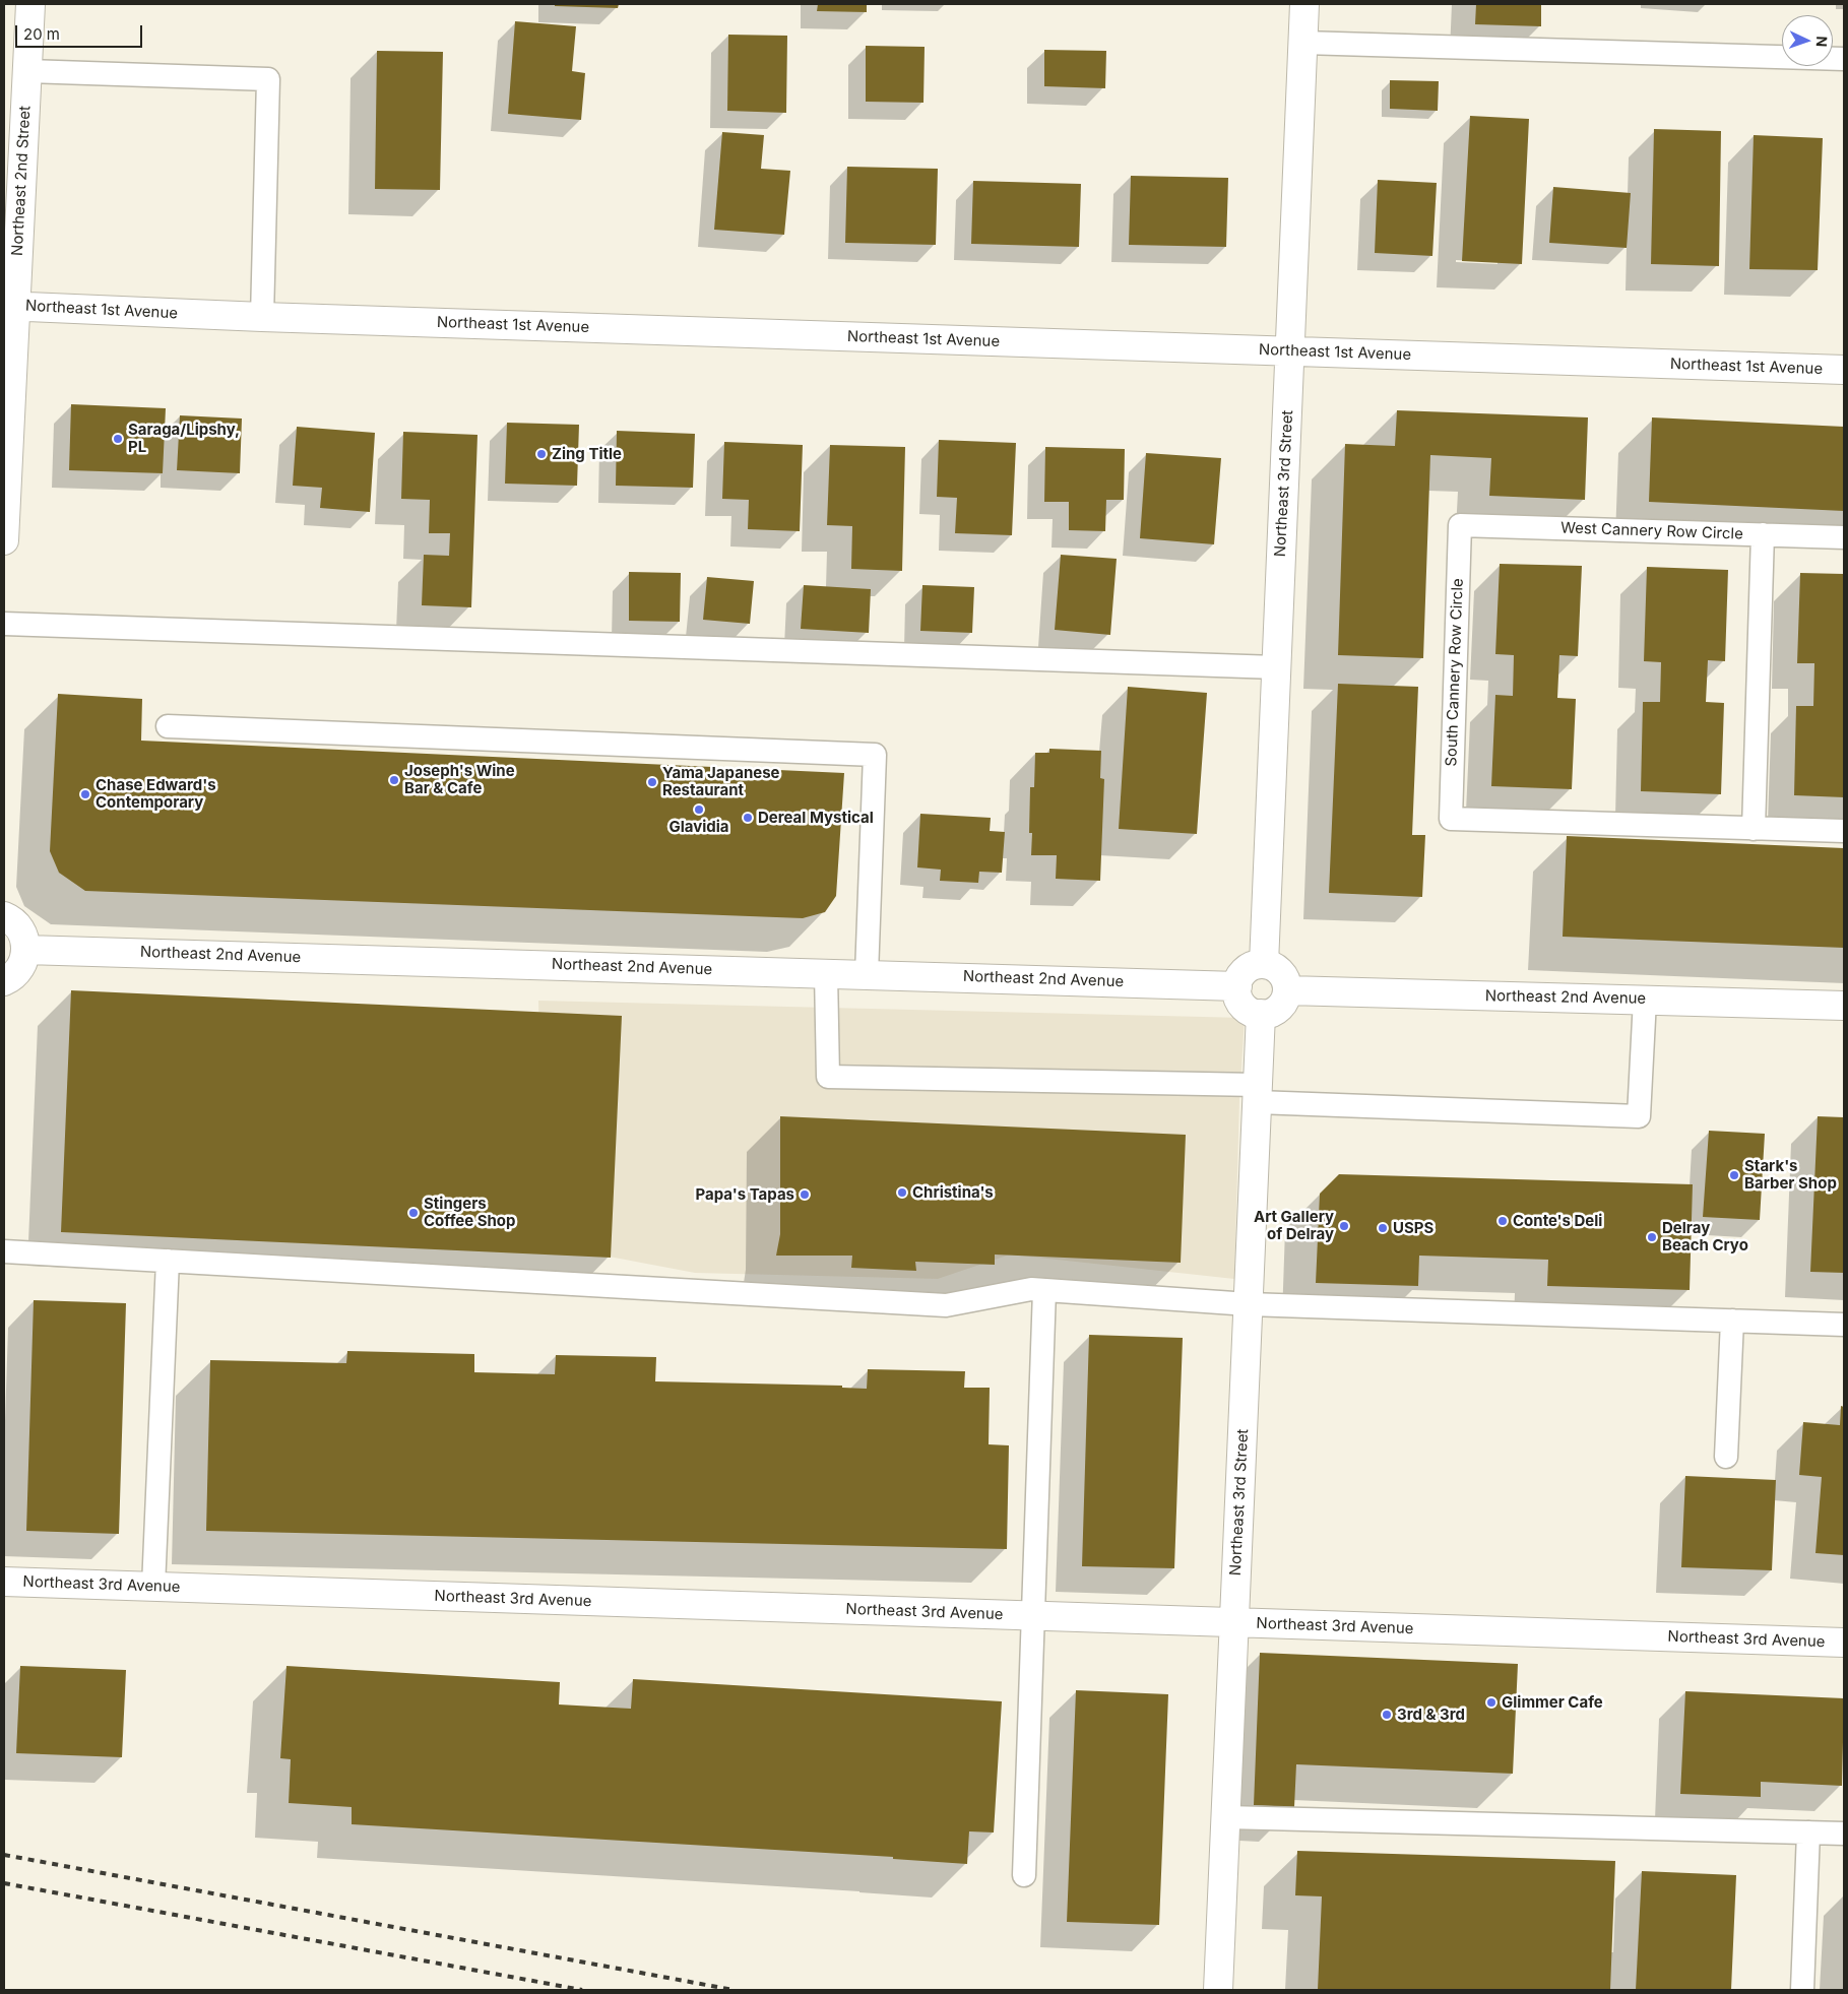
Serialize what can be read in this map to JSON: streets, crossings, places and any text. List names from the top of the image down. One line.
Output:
{"streets":{"street":["Northeast 2nd Street","Northeast 1st Avenue","Northeast 3rd Street","Northeast 2nd Avenue","Northeast 3rd Avenue"],"lane":["West Cannery Row Circle","South Cannery Row Circle"]},"crossings":[["Northeast 2nd Street","Northeast 1st Avenue"],["Northeast 1st Avenue","Northeast 3rd Street"],["Northeast 3rd Street","Northeast 2nd Avenue"],["Northeast 3rd Street","Northeast 3rd Avenue"],["West Cannery Row Circle","South Cannery Row Circle"]],"places":["Saraga/Lipshy, PL","Zing Title","Joseph's Wine Bar & Cafe","Yama Japanese Restaurant","Chase Edward's Contemporary","Glavidia","Dereal Mystical","Stark's Barber Shop","Christina's","Papa's Tapas","Stingers Coffee Shop","Conte's Deli","Art Gallery of Delray","USPS","Delray Beach Cryo","Glimmer Cafe","3rd & 3rd"],"scale_bar":"20 m","north":"right"}
